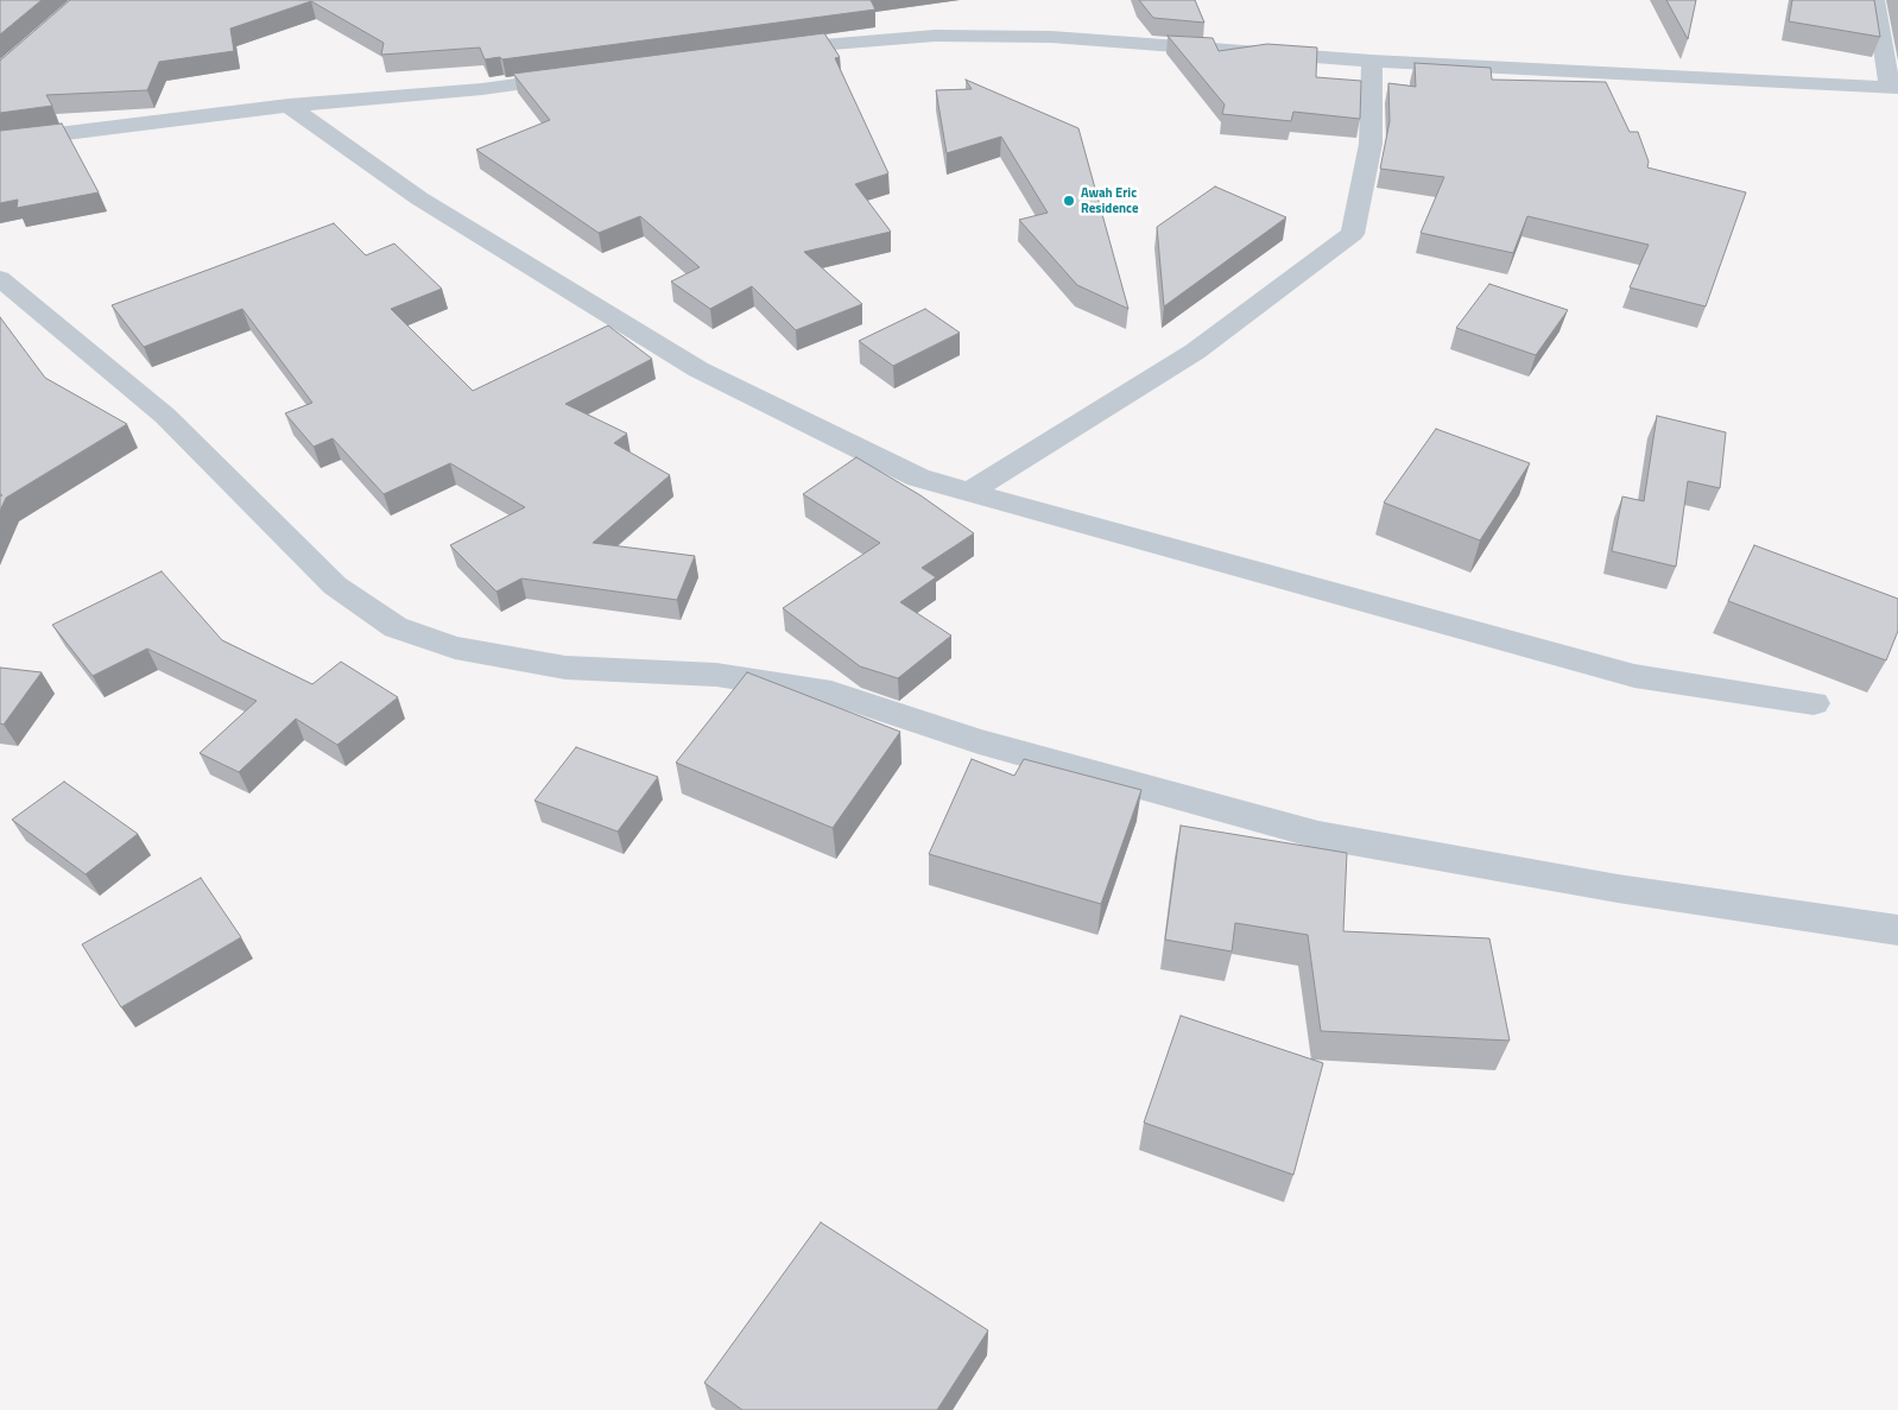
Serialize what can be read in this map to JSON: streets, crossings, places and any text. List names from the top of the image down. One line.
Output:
{"places":["Awah Eric Residence"]}
